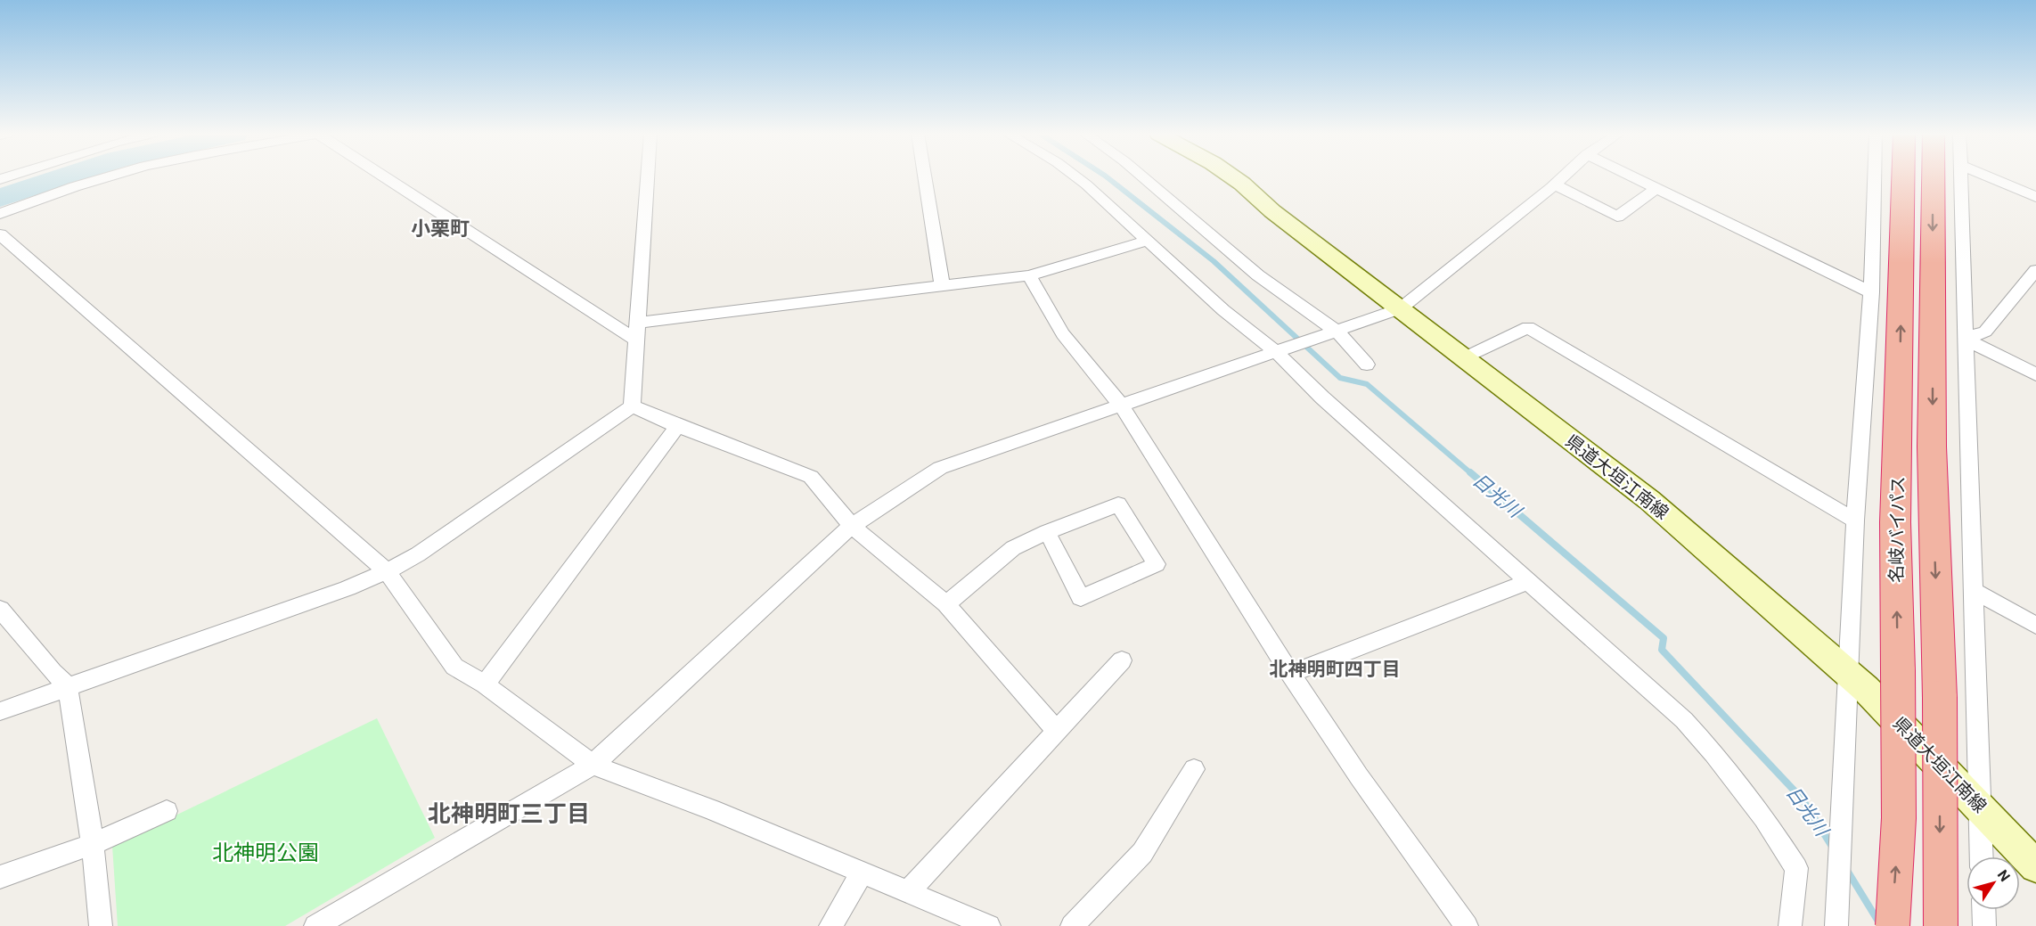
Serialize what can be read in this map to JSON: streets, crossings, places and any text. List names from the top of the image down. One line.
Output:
{"streets":{"highway":["名岐バイパス"],"main road":["県道大垣江南線"]},"districts":["小栗町","北神明町四丁目","北神明町三丁目"],"water":["日光川"],"parks":["北神明公園"],"north":"top right"}
